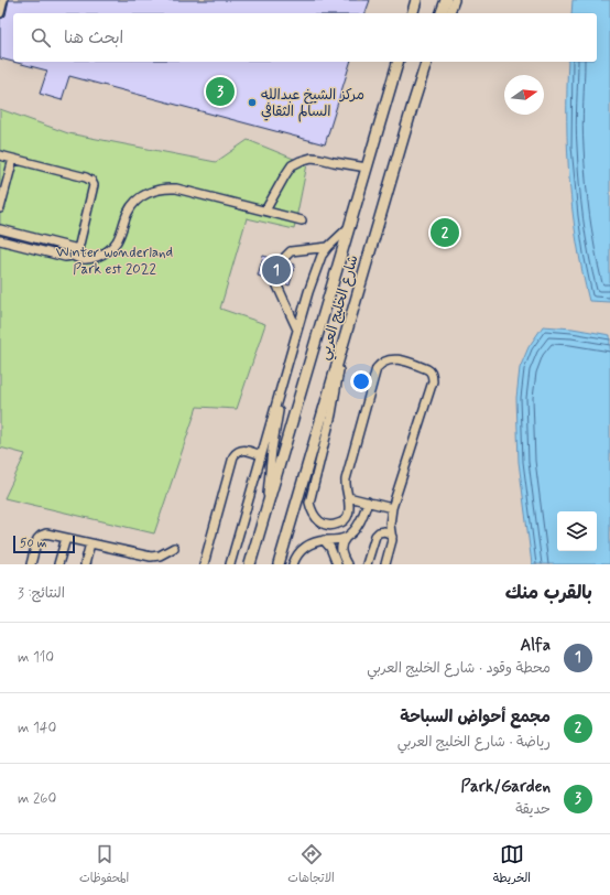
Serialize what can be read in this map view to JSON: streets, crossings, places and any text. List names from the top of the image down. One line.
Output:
{"streets":{"main road":["شارع الخليج العربي"]},"parks":["Winter wonderland Park est 2022"],"places":["مركز الشيخ عبدالله السالم الثقافي"],"scale_bar":"50 m","north":"right","page":{"search":"ابحث هنا","pins":["3","2","1"],"scale":"50 m","heading":["بالقرب منك","النتائج: 3"],"list":[{"mark":"1","name":"Alfa","note":"محطة وقود · شارع الخليج العربي","value":"110 m"},{"mark":"2","name":"مجمع أحواض السباحة","note":"رياضة · شارع الخليج العربي","value":"140 m"},{"mark":"3","name":"Park/Garden","note":"حديقة","value":"260 m"}],"nav":["الخريطة","الاتجاهات","المحفوظات"]}}
